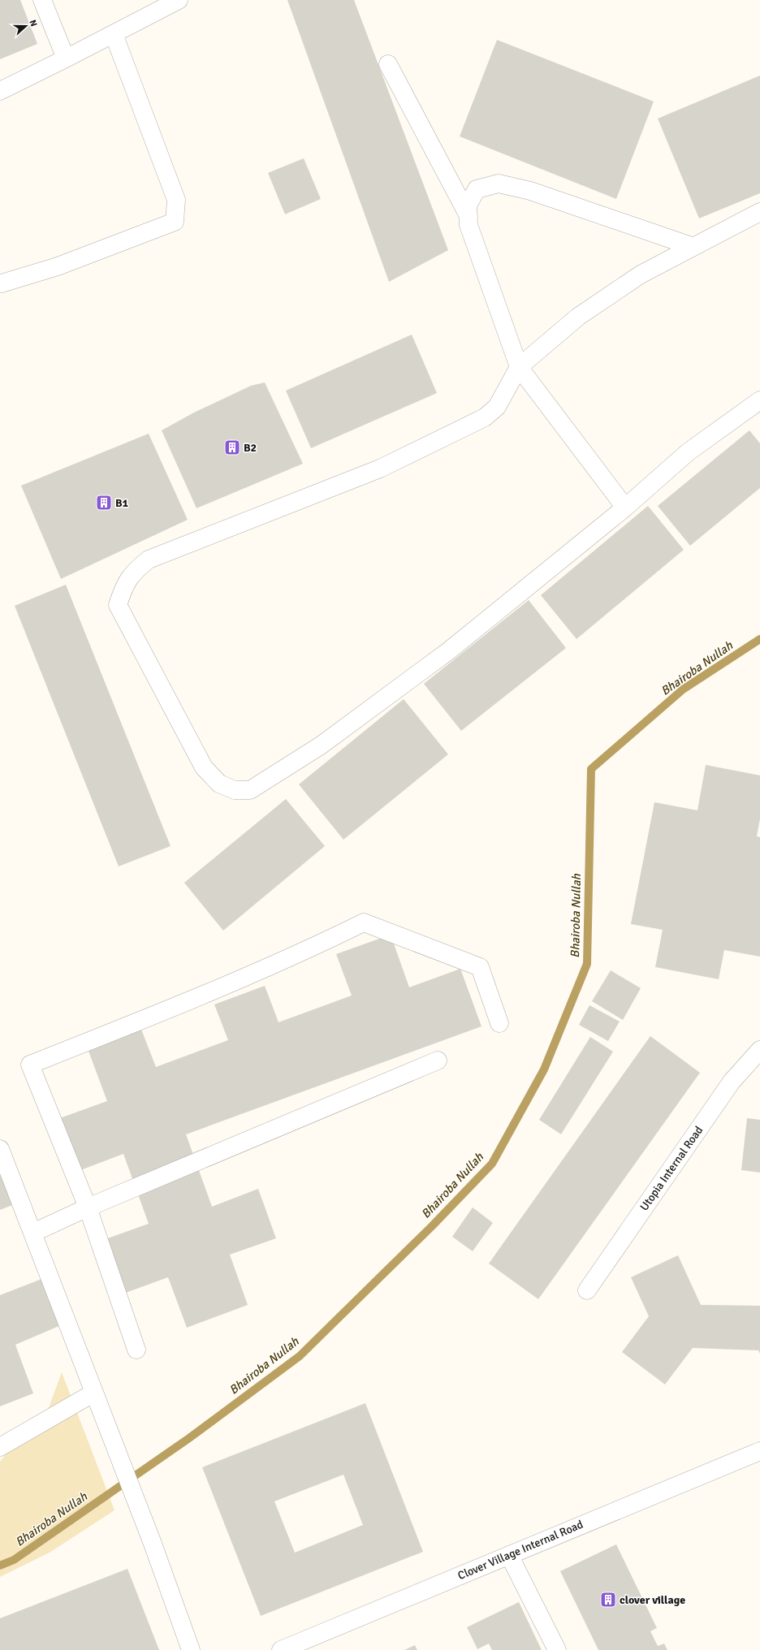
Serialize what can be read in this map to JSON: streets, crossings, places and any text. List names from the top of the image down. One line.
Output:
{"streets":{"street":["Utopia Internal Road","Clover Village Internal Road"]},"water":["Bhairoba Nullah"],"places":{"building":["B2","B1","clover village"]},"north":"right"}
